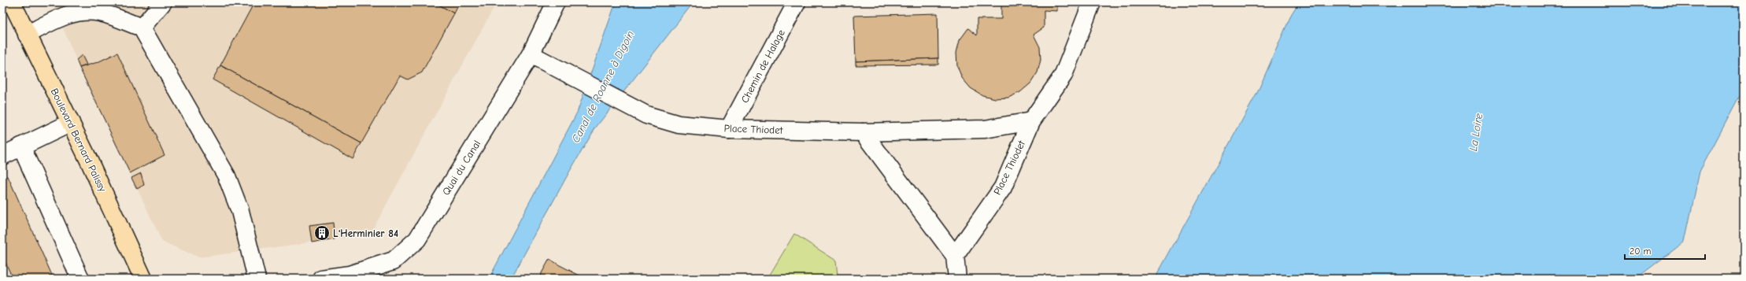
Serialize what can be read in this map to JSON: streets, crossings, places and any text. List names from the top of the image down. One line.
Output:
{"streets":{"main road":["Boulevard Bernard Palissy"],"street":["Chemin de Halage","Place Thiodet","Quai du Canal"]},"crossings":[["Chemin de Halage","Place Thiodet"],["Place Thiodet","Quai du Canal"]],"water":["Canal de Roanne à Digoin","La Loire"],"places":{"building":["L'Herminier 84"]},"scale_bar":"20 m"}
